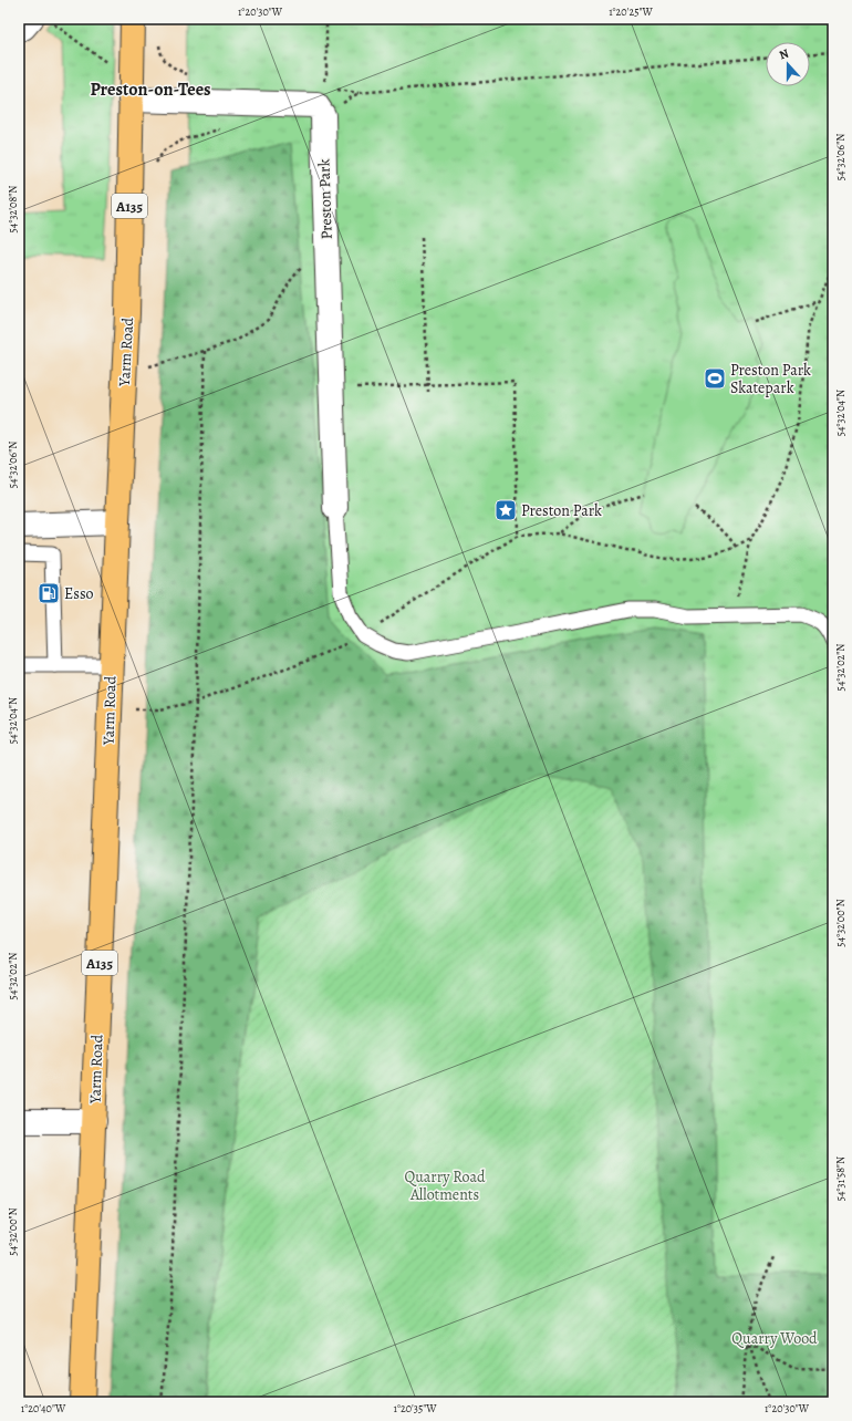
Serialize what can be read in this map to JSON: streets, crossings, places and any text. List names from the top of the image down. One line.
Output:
{"streets":{"main road":["A135","Yarm Road"],"street":["Preston Park"]},"districts":["Preston-on-Tees"],"parks":["Quarry Road Allotments","Quarry Wood"],"places":{"sports":["Preston Park Skatepark"],"place":["Preston Park"],"fuel station":["Esso"]},"north":"top","coordinates":["1°20'30\"W","1°20'25\"W","54°32'06\"N","54°32'08\"N","54°32'04\"N","54°32'02\"N","54°32'00\"N","54°31'58\"N","1°20'40\"W","1°20'35\"W"]}
